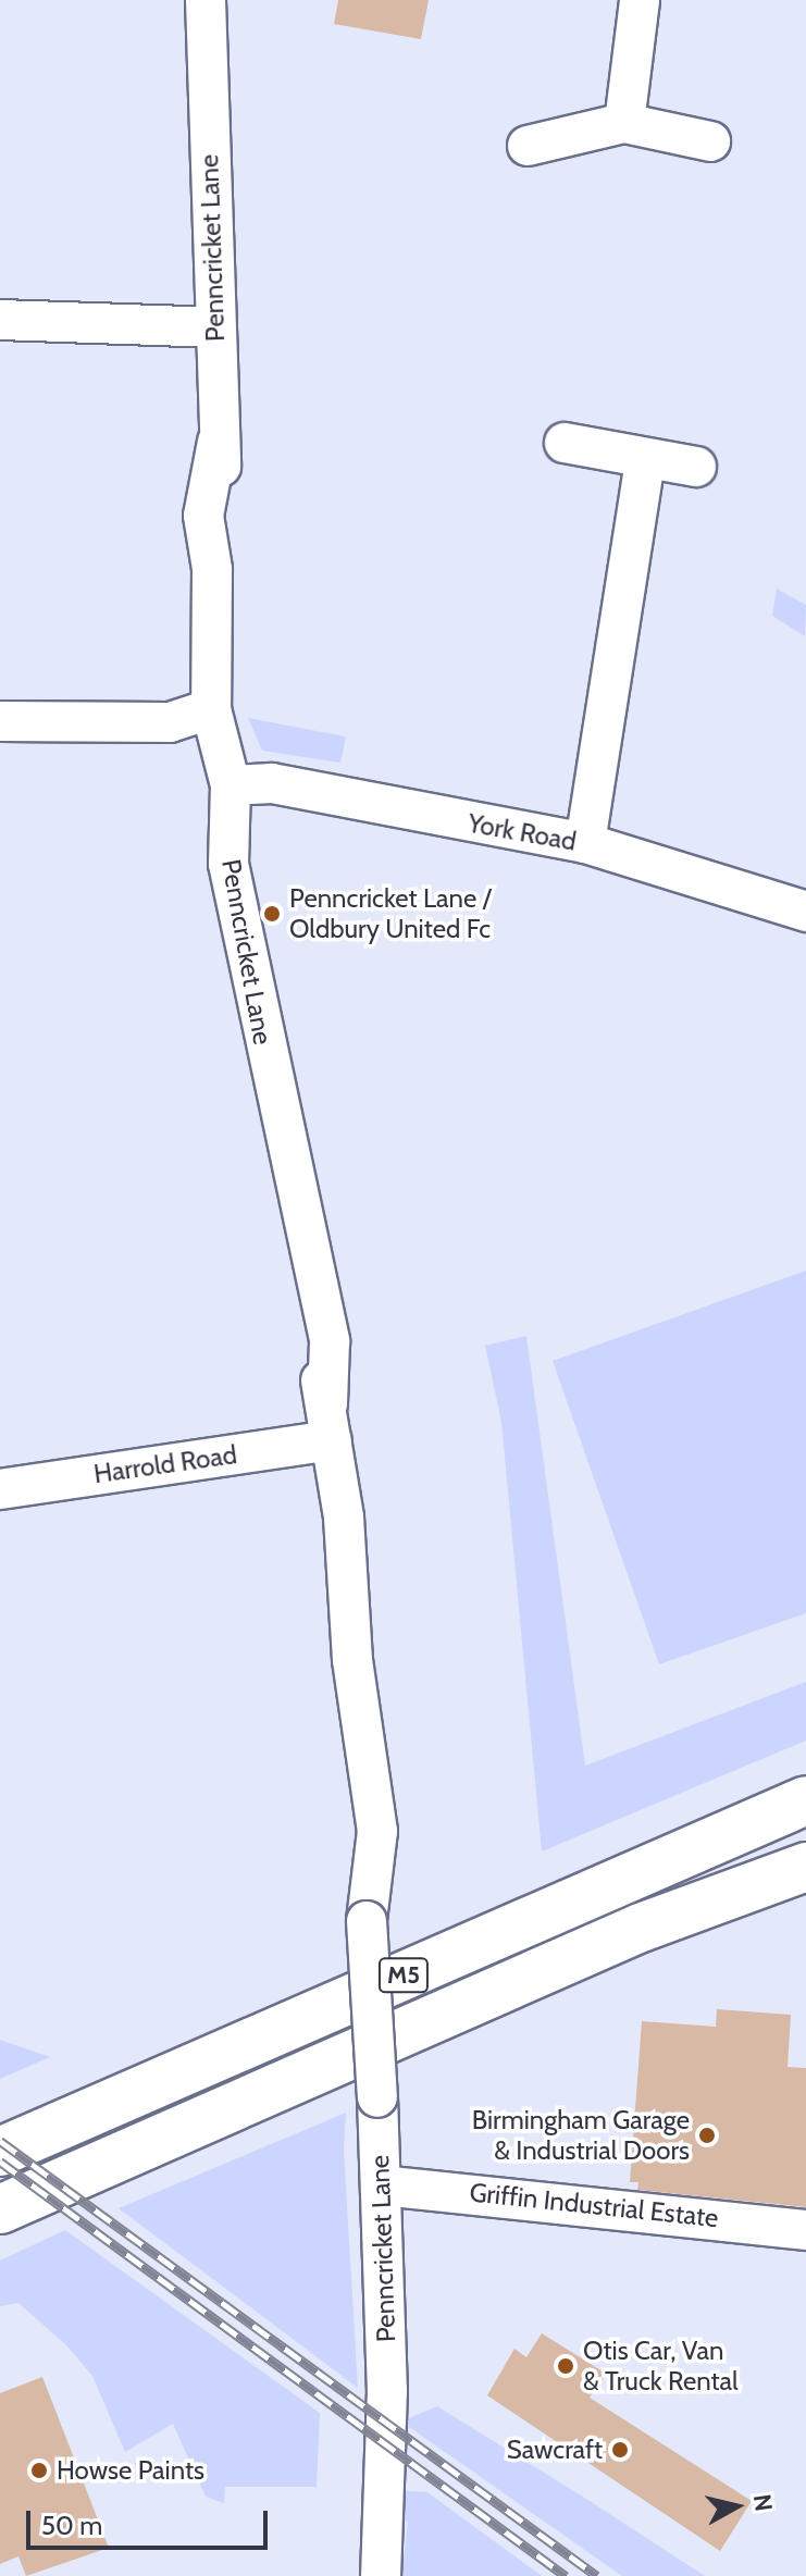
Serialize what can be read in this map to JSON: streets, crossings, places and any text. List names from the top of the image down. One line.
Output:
{"streets":{"highway":["M5"],"street":["Penncricket Lane","York Road","Harrold Road","Griffin Industrial Estate"]},"crossings":[["Penncricket Lane","York Road"],["Penncricket Lane","Harrold Road"],["Penncricket Lane","Griffin Industrial Estate"]],"places":["Penncricket Lane / Oldbury United Fc","Birmingham Garage & Industrial Doors","Otis Car, Van & Truck Rental","Sawcraft","Howse Paints"],"scale_bar":"50 m","north":"right"}
